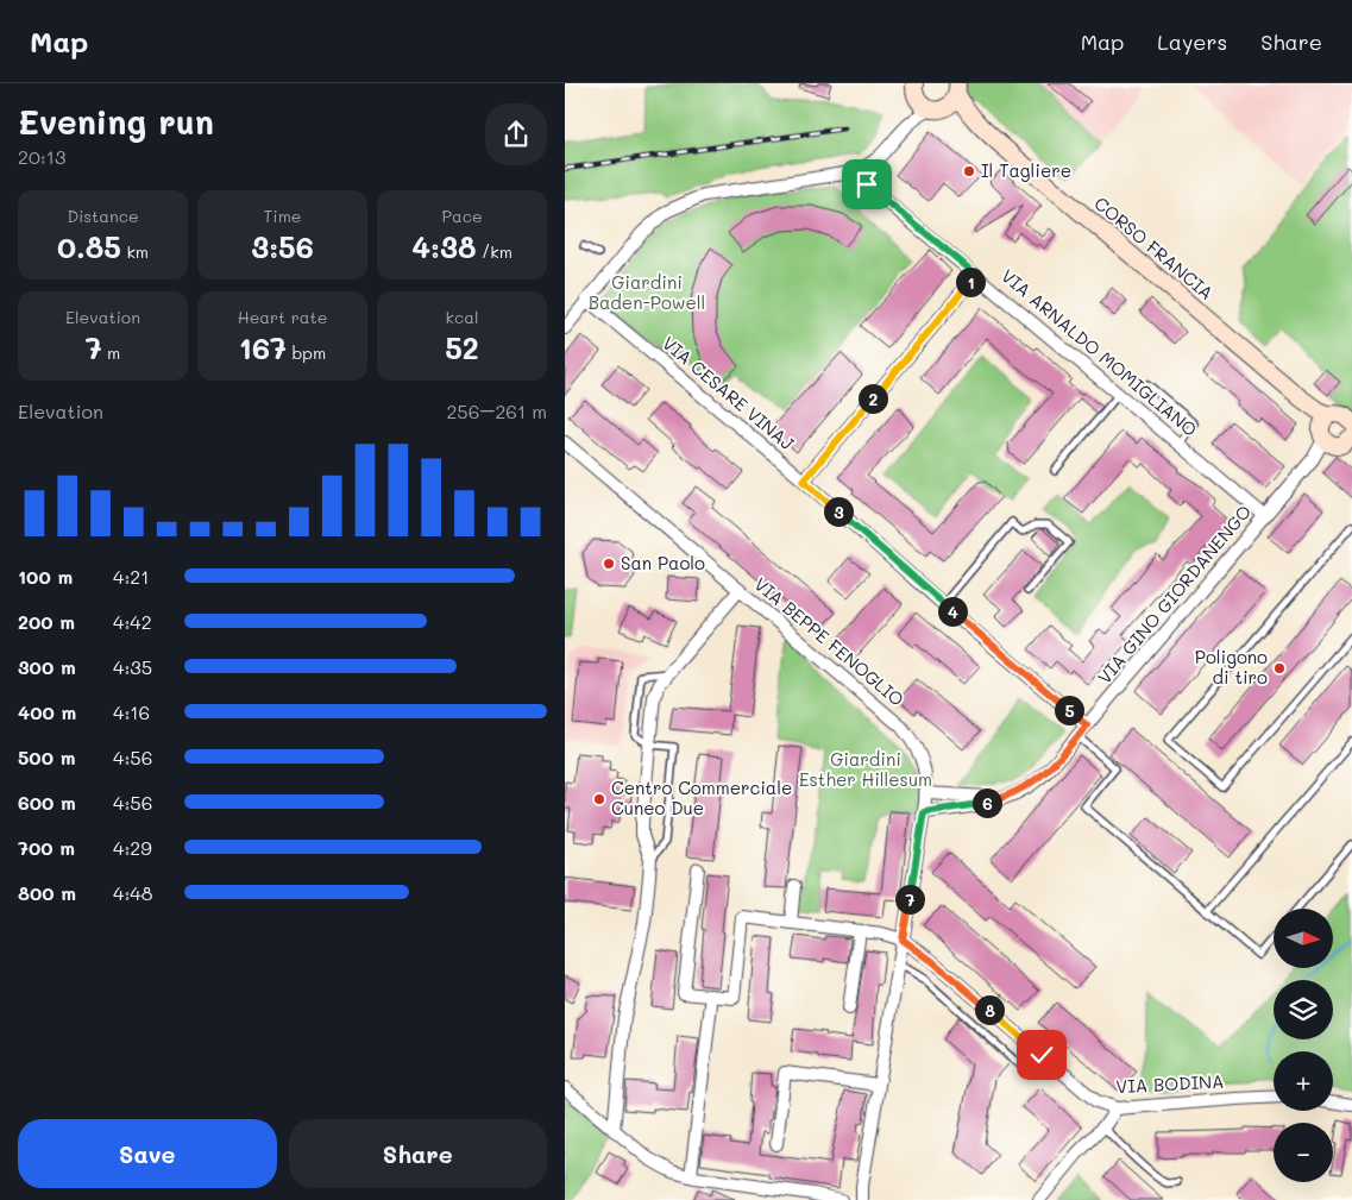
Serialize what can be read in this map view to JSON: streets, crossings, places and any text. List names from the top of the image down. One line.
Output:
{"streets":{"main road":["CORSO FRANCIA"],"street":["VIA ARNALDO MOMIGLIANO","VIA CESARE VINAJ","VIA GINO GIORDANENGO","VIA BEPPE FENOGLIO","VIA BODINA"]},"crossings":[["CORSO FRANCIA","VIA GINO GIORDANENGO"],["VIA ARNALDO MOMIGLIANO","VIA GINO GIORDANENGO"],["VIA CESARE VINAJ","VIA GINO GIORDANENGO"],["VIA GINO GIORDANENGO","VIA BEPPE FENOGLIO"],["VIA BEPPE FENOGLIO","VIA BODINA"]],"parks":["Giardini Baden-Powell","Giardini Esther Hillesum"],"places":["Il Tagliere","San Paolo","Poligono di tiro","Centro Commerciale Cuneo Due"],"north":"right","page":{"header":"Map","nav":["Map","Layers","Share"],"heading":["Evening run","20:13"],"stats":[["Distance","0.85 km"],["Time","3:56"],["Pace","4:38 /km"],["Elevation","7 m"],["Heart rate","167 bpm"],["kcal","52"]],"pins":["1","2","3","4","5","6","7","8"],"chart":["Elevation","256–261 m"],"list":[{"name":"100 m","note":"4:21"},{"name":"200 m","note":"4:42"},{"name":"300 m","note":"4:35"},{"name":"400 m","note":"4:16"},{"name":"500 m","note":"4:56"},{"name":"600 m","note":"4:56"},{"name":"700 m","note":"4:29"},{"name":"800 m","note":"4:48"}],"map_buttons":["+","−"],"buttons":["Save","Share"]}}
